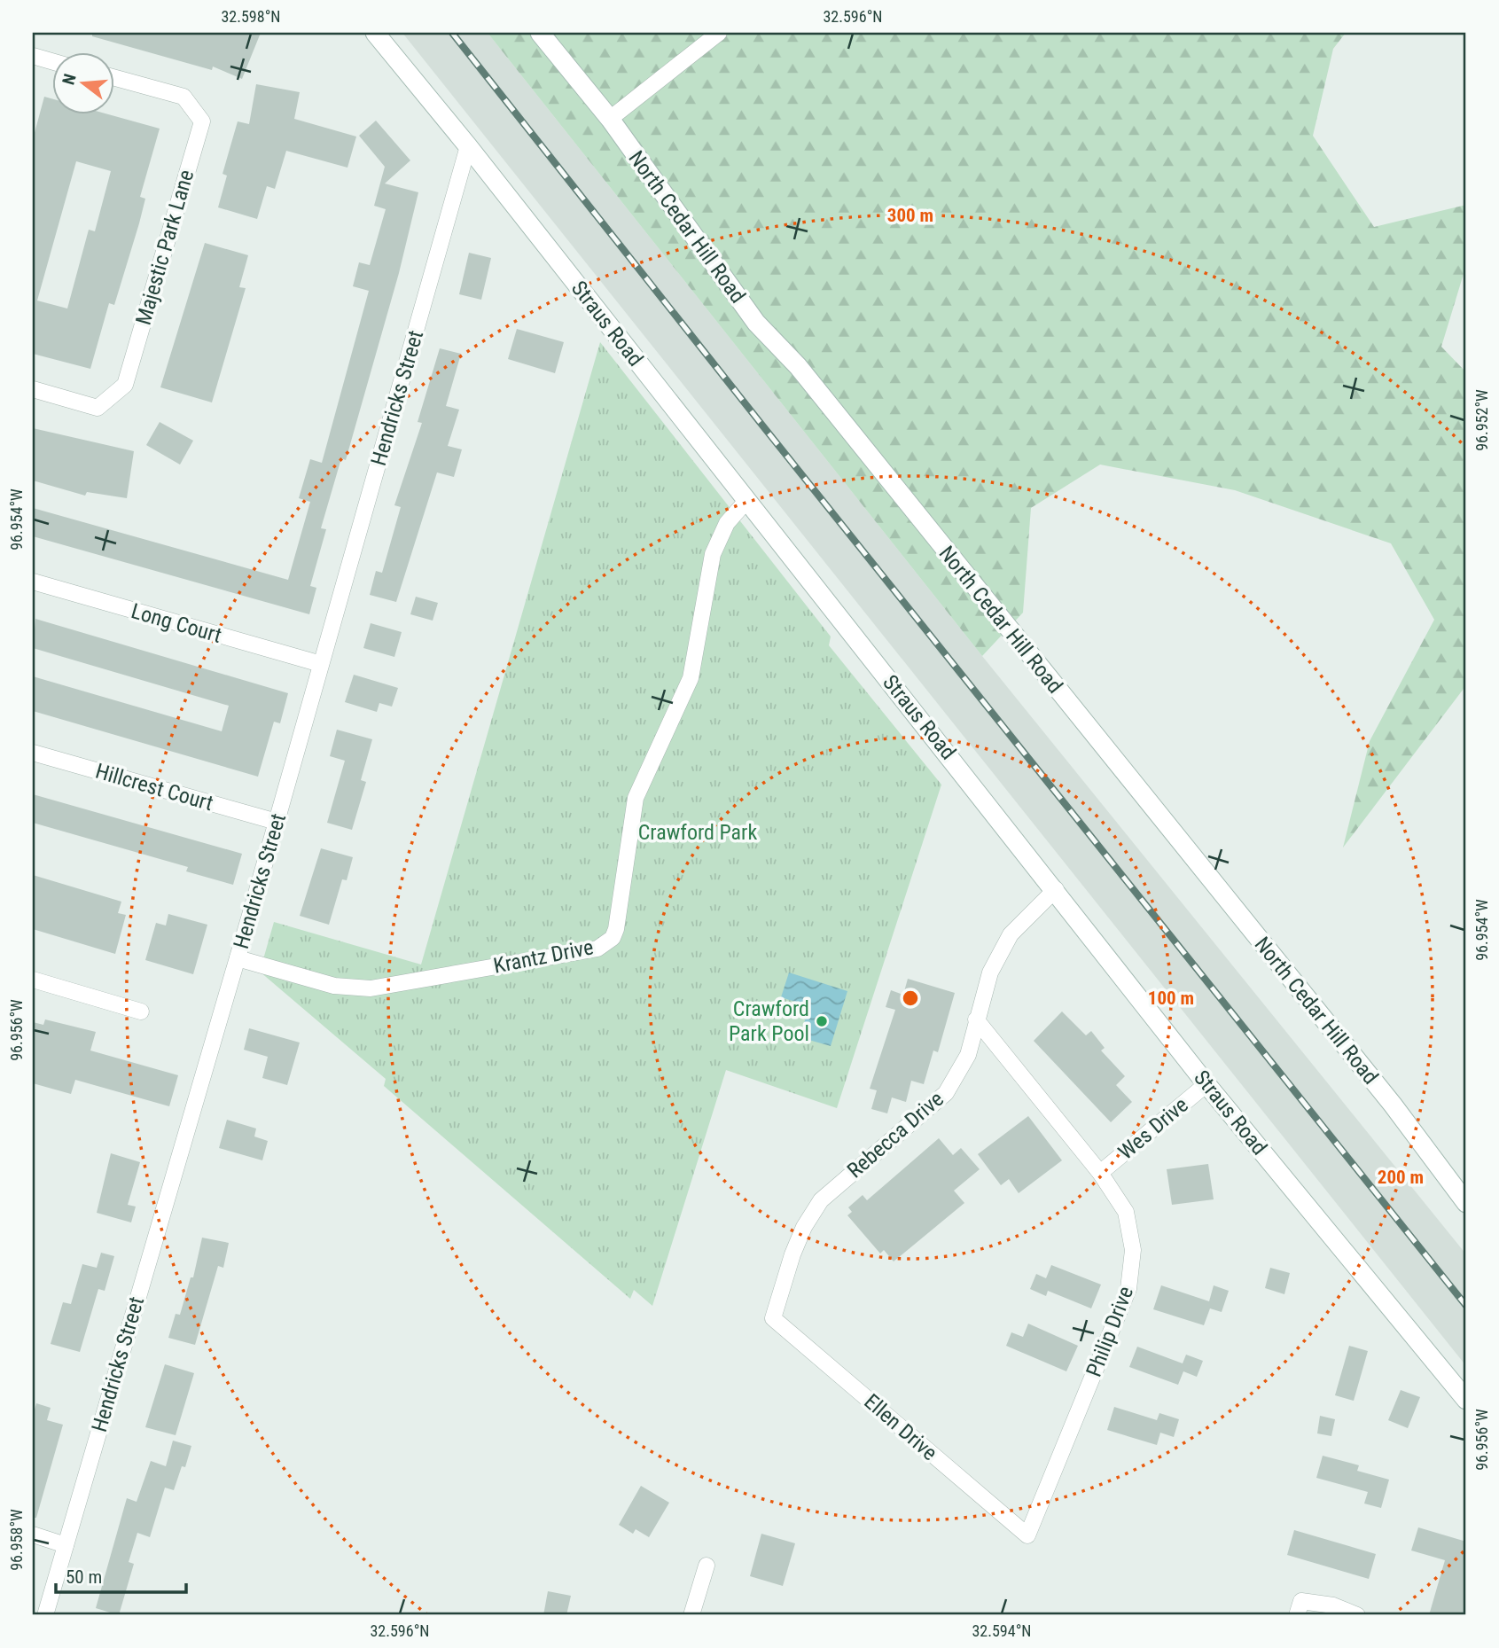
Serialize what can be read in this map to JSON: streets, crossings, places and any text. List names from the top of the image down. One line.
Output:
{"streets":{"street":["North Cedar Hill Road","Majestic Park Lane","Straus Road","Hendricks Street","Long Court","Hillcrest Court","Krantz Drive","Wes Drive","Rebecca Drive","Philip Drive","Ellen Drive"]},"crossings":[["Straus Road","Hendricks Street"],["Straus Road","Krantz Drive"],["Straus Road","Wes Drive"],["Straus Road","Rebecca Drive"],["Hendricks Street","Long Court"],["Hendricks Street","Hillcrest Court"],["Hendricks Street","Krantz Drive"],["Wes Drive","Philip Drive"],["Rebecca Drive","Philip Drive"],["Rebecca Drive","Ellen Drive"],["Philip Drive","Ellen Drive"]],"parks":["Crawford Park"],"places":["Crawford Park Pool"],"scale_bar":"50 m","north":"left","coordinates":["32.598°N","32.596°N","96.952°W","96.954°W","96.956°W","96.958°W","32.594°N"],"rings":["300 m","100 m","200 m"]}
